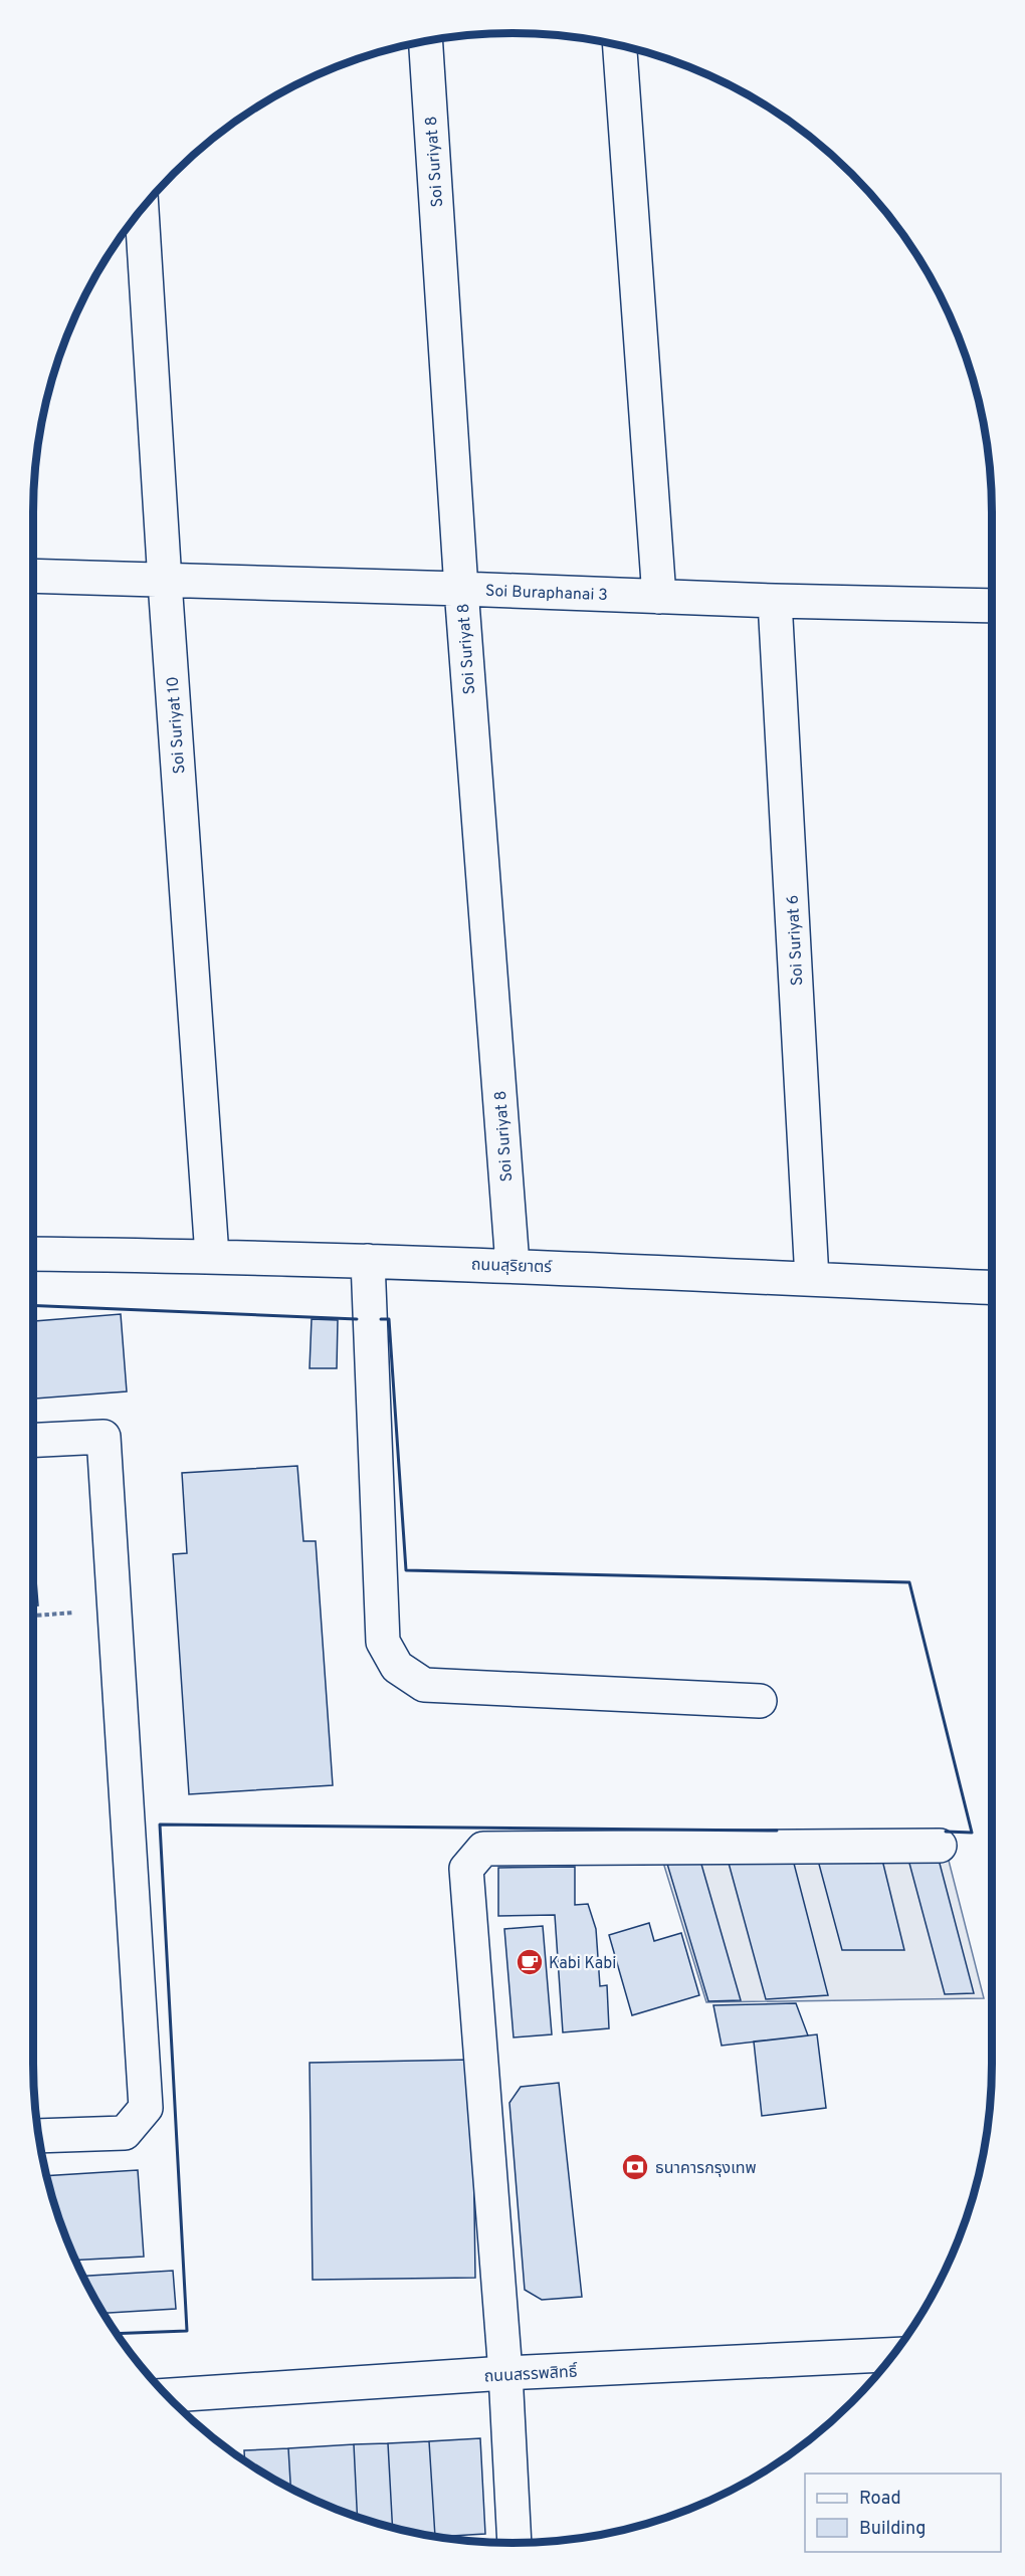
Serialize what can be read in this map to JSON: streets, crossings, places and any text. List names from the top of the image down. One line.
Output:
{"streets":{"street":["Soi Suriyat 8","Soi Buraphanai 3","Soi Suriyat 10","Soi Suriyat 6","ถนนสุริยาตร์","ถนนสรรพสิทธิ์"]},"crossings":[["Soi Suriyat 8","Soi Buraphanai 3"],["Soi Suriyat 8","ถนนสุริยาตร์"],["Soi Buraphanai 3","Soi Suriyat 10"],["Soi Buraphanai 3","Soi Suriyat 6"],["Soi Suriyat 10","ถนนสุริยาตร์"],["Soi Suriyat 6","ถนนสุริยาตร์"]],"places":{"cafe":["Kabi Kabi"],"bank":["ธนาคารกรุงเทพ"]},"legend":["Road","Building"]}
